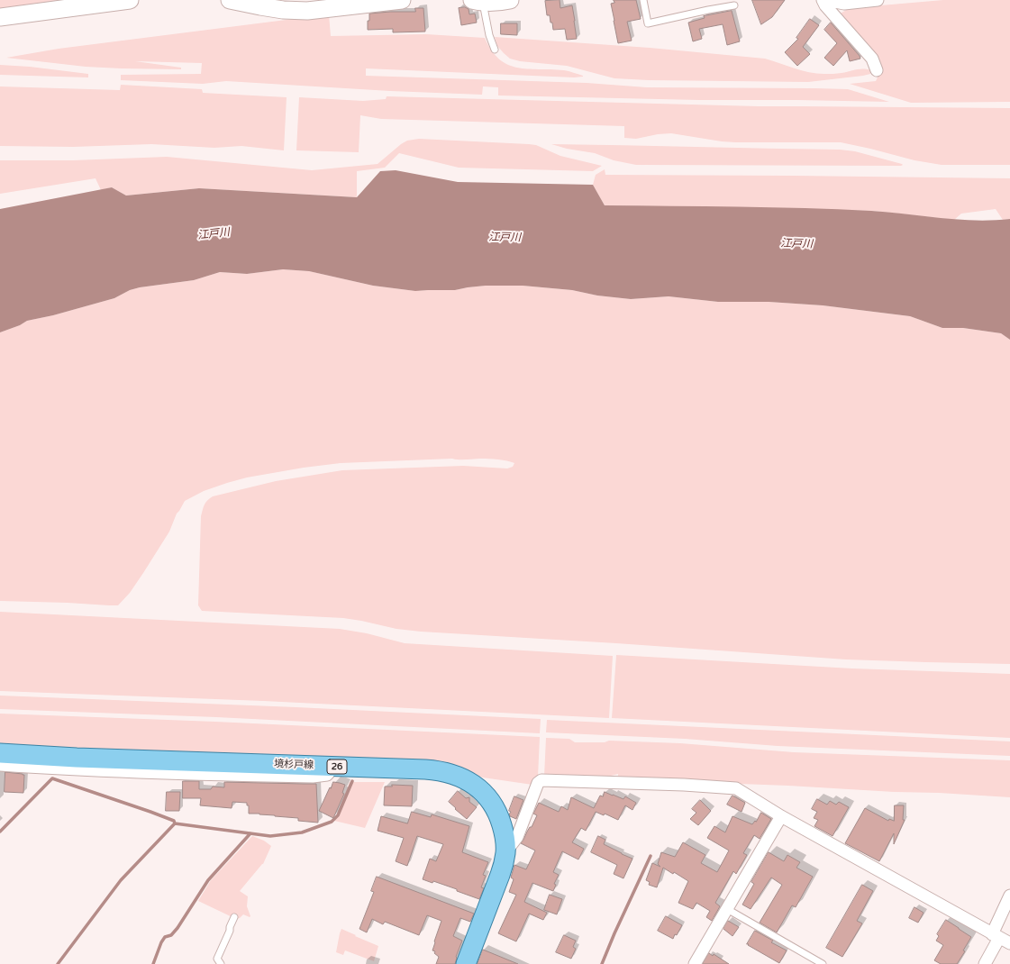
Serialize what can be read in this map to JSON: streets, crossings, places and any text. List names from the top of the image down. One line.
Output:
{"streets":{"main road":["境杉戸線","26"]},"water":["江戸川"]}
